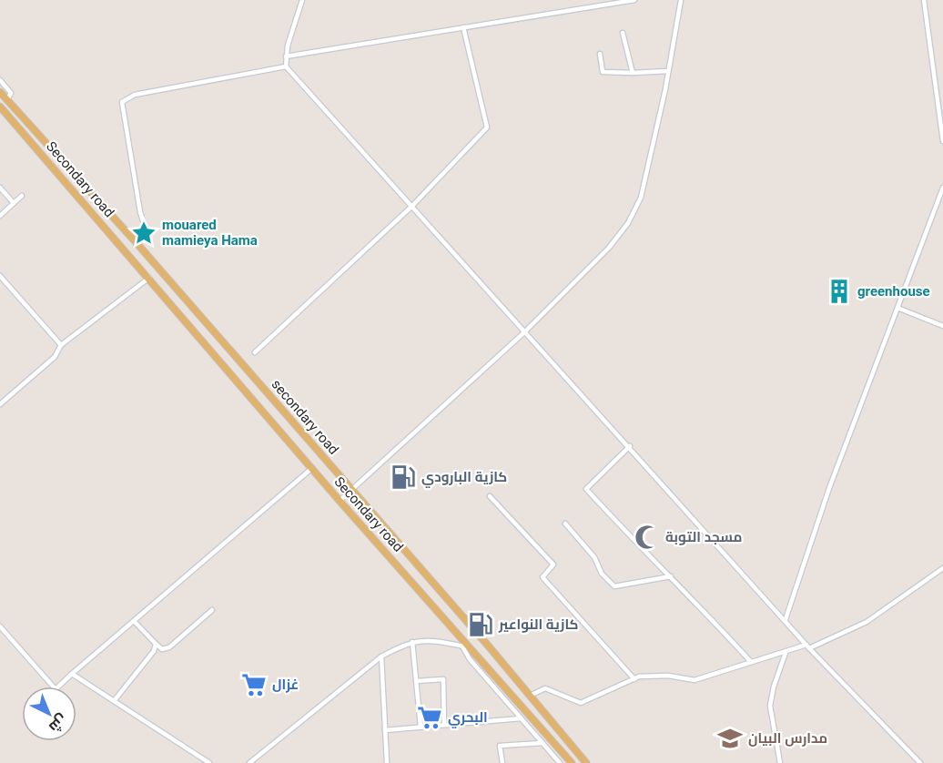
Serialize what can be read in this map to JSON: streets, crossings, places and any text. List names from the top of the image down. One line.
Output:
{"streets":{"main road":["Secondary road","secondary road"]},"places":{"place":["mouared mamieya Hama"],"building":["greenhouse"],"fuel station":["كازية البارودي","كازية النواعير"],"mosque":["مسجد التوبة"],"supermarket":["غزال","البحري"],"school or university":["مدارس البيان"]},"north":"bottom right"}
